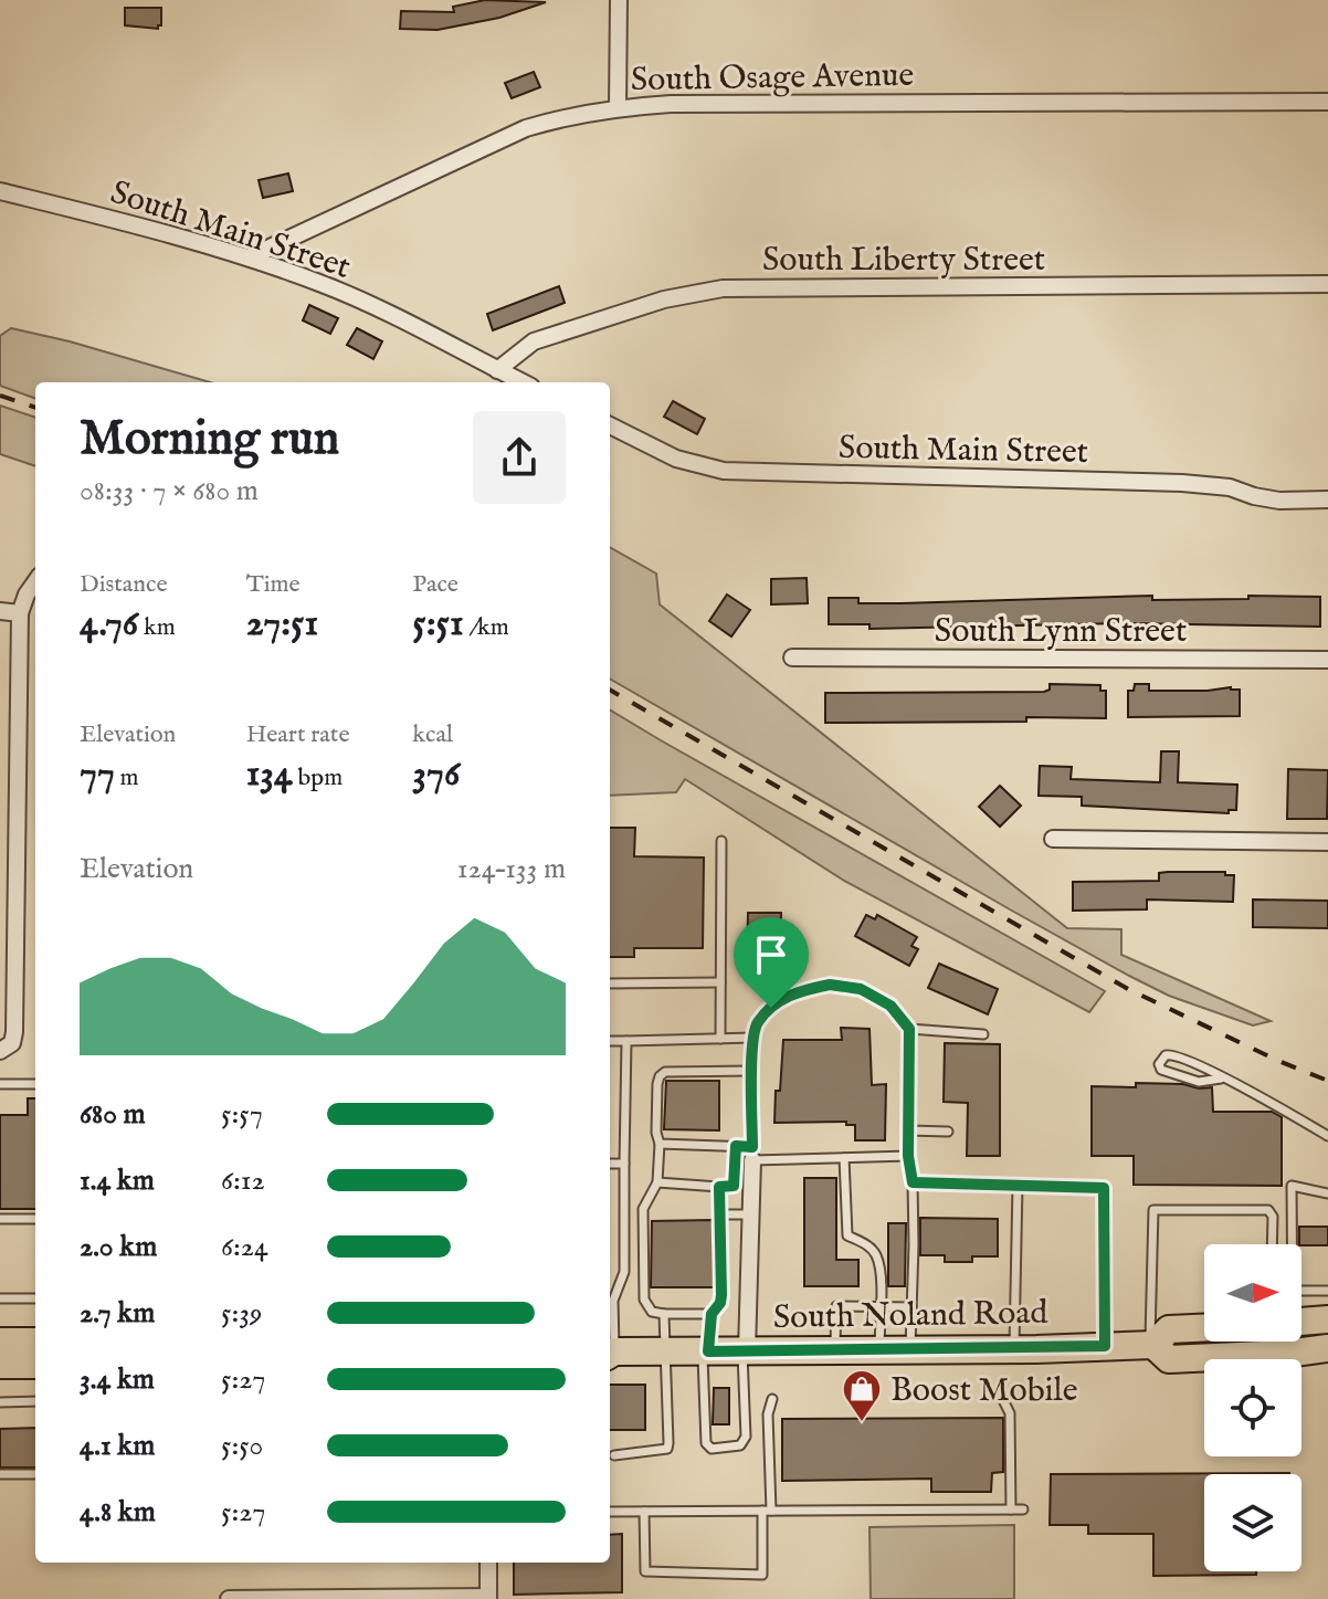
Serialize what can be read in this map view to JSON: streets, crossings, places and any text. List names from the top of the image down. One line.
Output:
{"streets":{"main road":["South Noland Road"],"street":["South Osage Avenue","South Main Street","South Liberty Street","South Lynn Street"]},"crossings":[["South Osage Avenue","South Main Street"],["South Main Street","South Liberty Street"]],"places":{"shop":["Boost Mobile"]},"north":"right","page":{"heading":["Morning run","08:33 · 7 × 680 m"],"stats":[["Distance","4.76 km"],["Time","27:51"],["Pace","5:51 /km"],["Elevation","77 m"],["Heart rate","134 bpm"],["kcal","376"]],"chart":["Elevation","124–133 m"],"list":[{"name":"680 m","note":"5:57"},{"name":"1.4 km","note":"6:12"},{"name":"2.0 km","note":"6:24"},{"name":"2.7 km","note":"5:39"},{"name":"3.4 km","note":"5:27"},{"name":"4.1 km","note":"5:50"},{"name":"4.8 km","note":"5:27"}]}}
